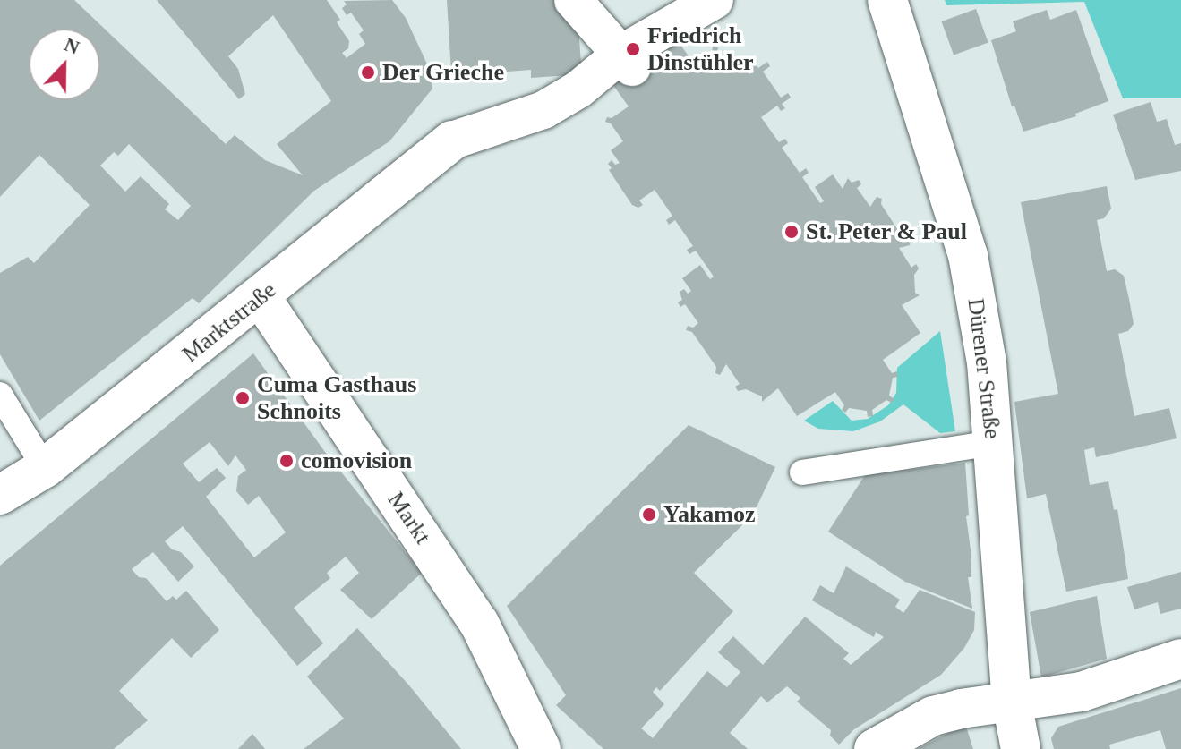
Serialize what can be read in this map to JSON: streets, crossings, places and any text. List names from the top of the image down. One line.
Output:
{"streets":{"street":["Marktstraße","Dürener Straße","Markt"]},"crossings":[["Marktstraße","Markt"]],"places":["Friedrich Dinstühler","Der Grieche","St. Peter & Paul","Cuma Gasthaus Schnoits","comovision","Yakamoz"],"north":"top"}
